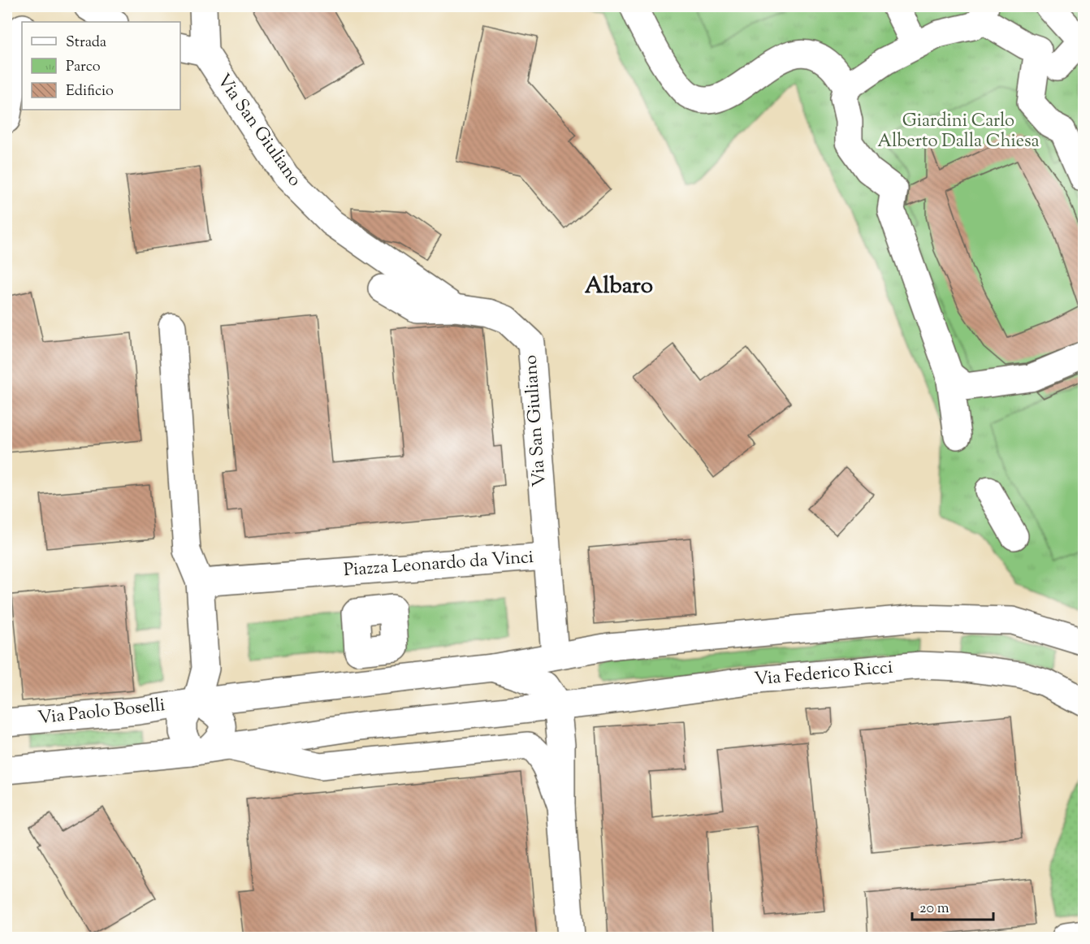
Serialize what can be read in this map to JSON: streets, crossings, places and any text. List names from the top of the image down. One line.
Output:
{"streets":{"street":["Via San Giuliano","Piazza Leonardo da Vinci","Via Federico Ricci","Via Paolo Boselli"]},"crossings":[["Via San Giuliano","Piazza Leonardo da Vinci"]],"districts":["Albaro"],"parks":["Giardini Carlo Alberto Dalla Chiesa"],"legend":["Strada","Parco","Edificio"],"scale_bar":"20 m"}
